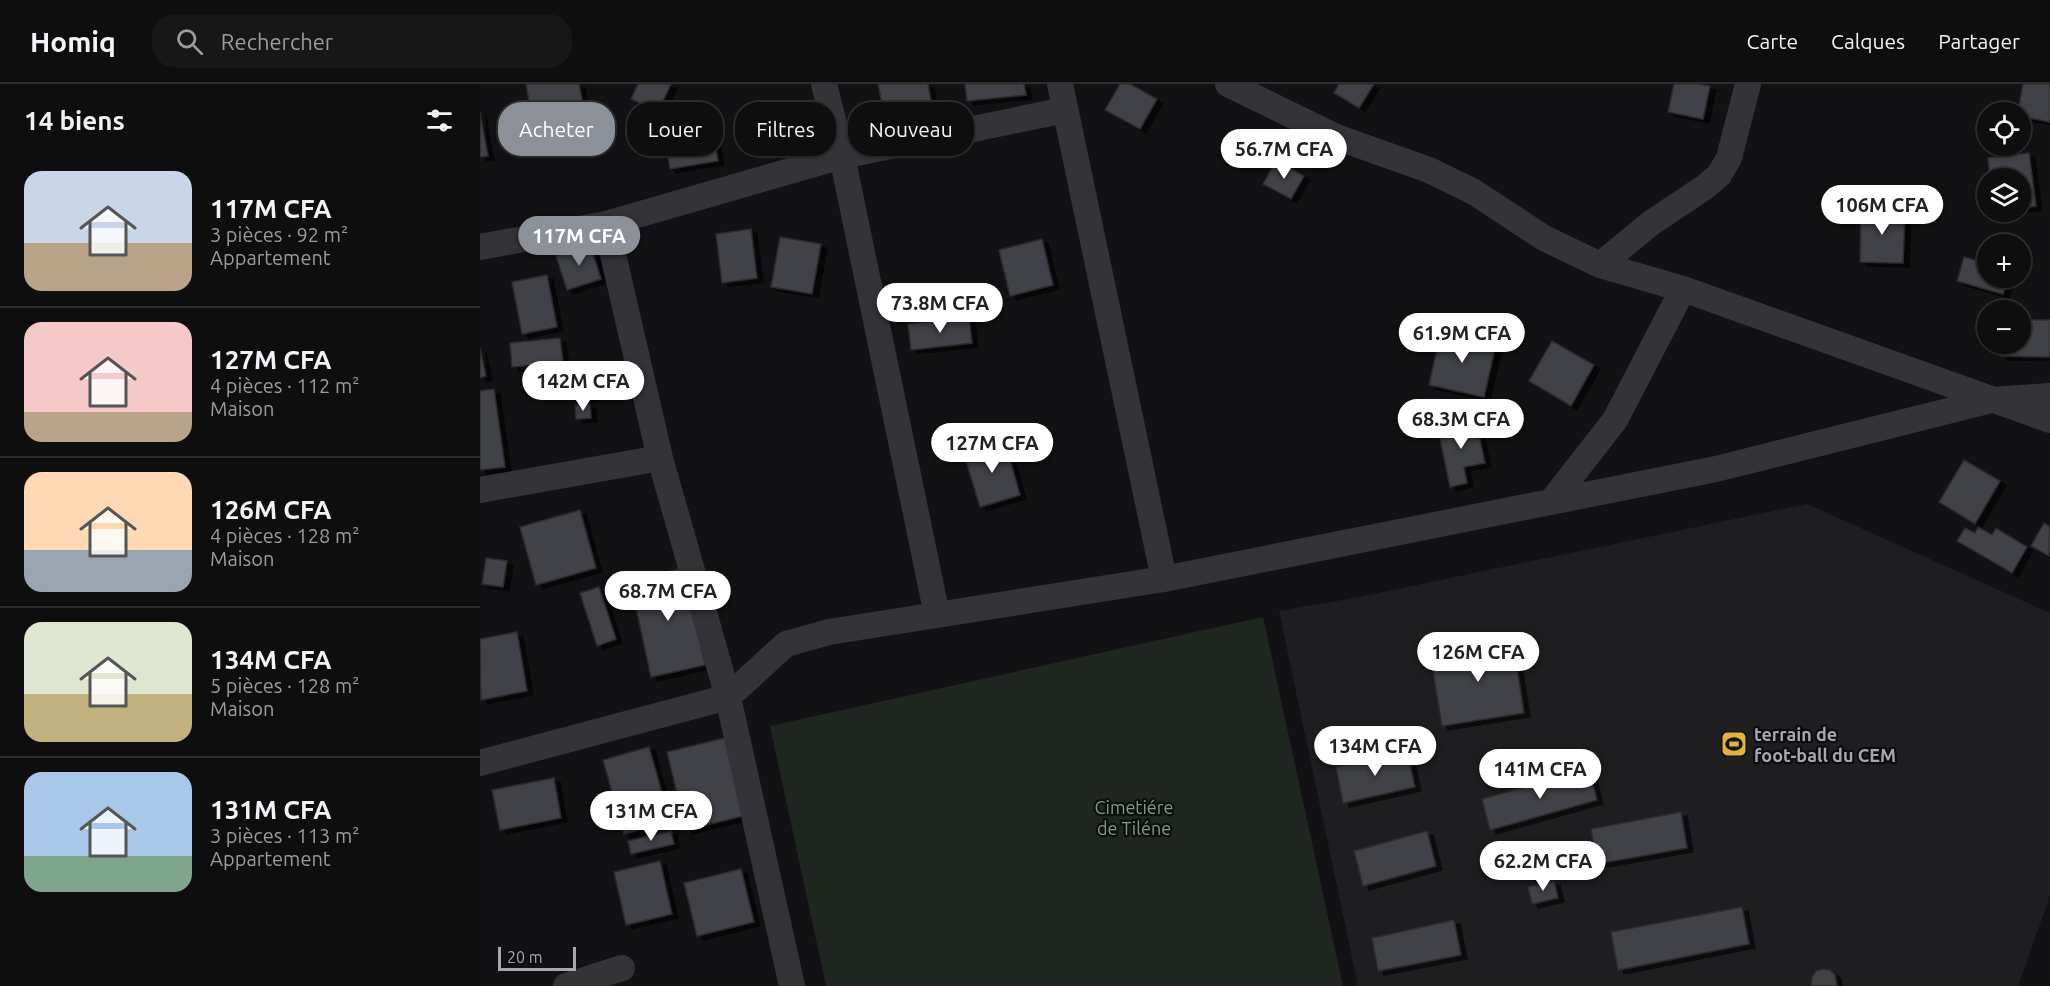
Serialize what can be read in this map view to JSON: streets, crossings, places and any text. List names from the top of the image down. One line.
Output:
{"parks":["Cimetiére de Tiléne"],"places":{"sports":["terrain de foot-ball du CEM"]},"scale_bar":"20 m","page":{"header":"Homiq","search":"Rechercher","nav":["Carte","Calques","Partager"],"heading":"14 biens","map_buttons":["+","−"],"chip":["Acheter","Louer","Filtres","Nouveau"],"price":["56.7M CFA","106M CFA","117M CFA","73.8M CFA","61.9M CFA","142M CFA","68.3M CFA","127M CFA","68.7M CFA","126M CFA","134M CFA","141M CFA","131M CFA","62.2M CFA"],"list":[{"name":"117M CFA","note":"3 pièces · 92 m² · Appartement"},{"name":"127M CFA","note":"4 pièces · 112 m² · Maison"},{"name":"126M CFA","note":"4 pièces · 128 m² · Maison"},{"name":"134M CFA","note":"5 pièces · 128 m² · Maison"},{"name":"131M CFA","note":"3 pièces · 113 m² · Appartement"}],"scale":"20 m"}}
